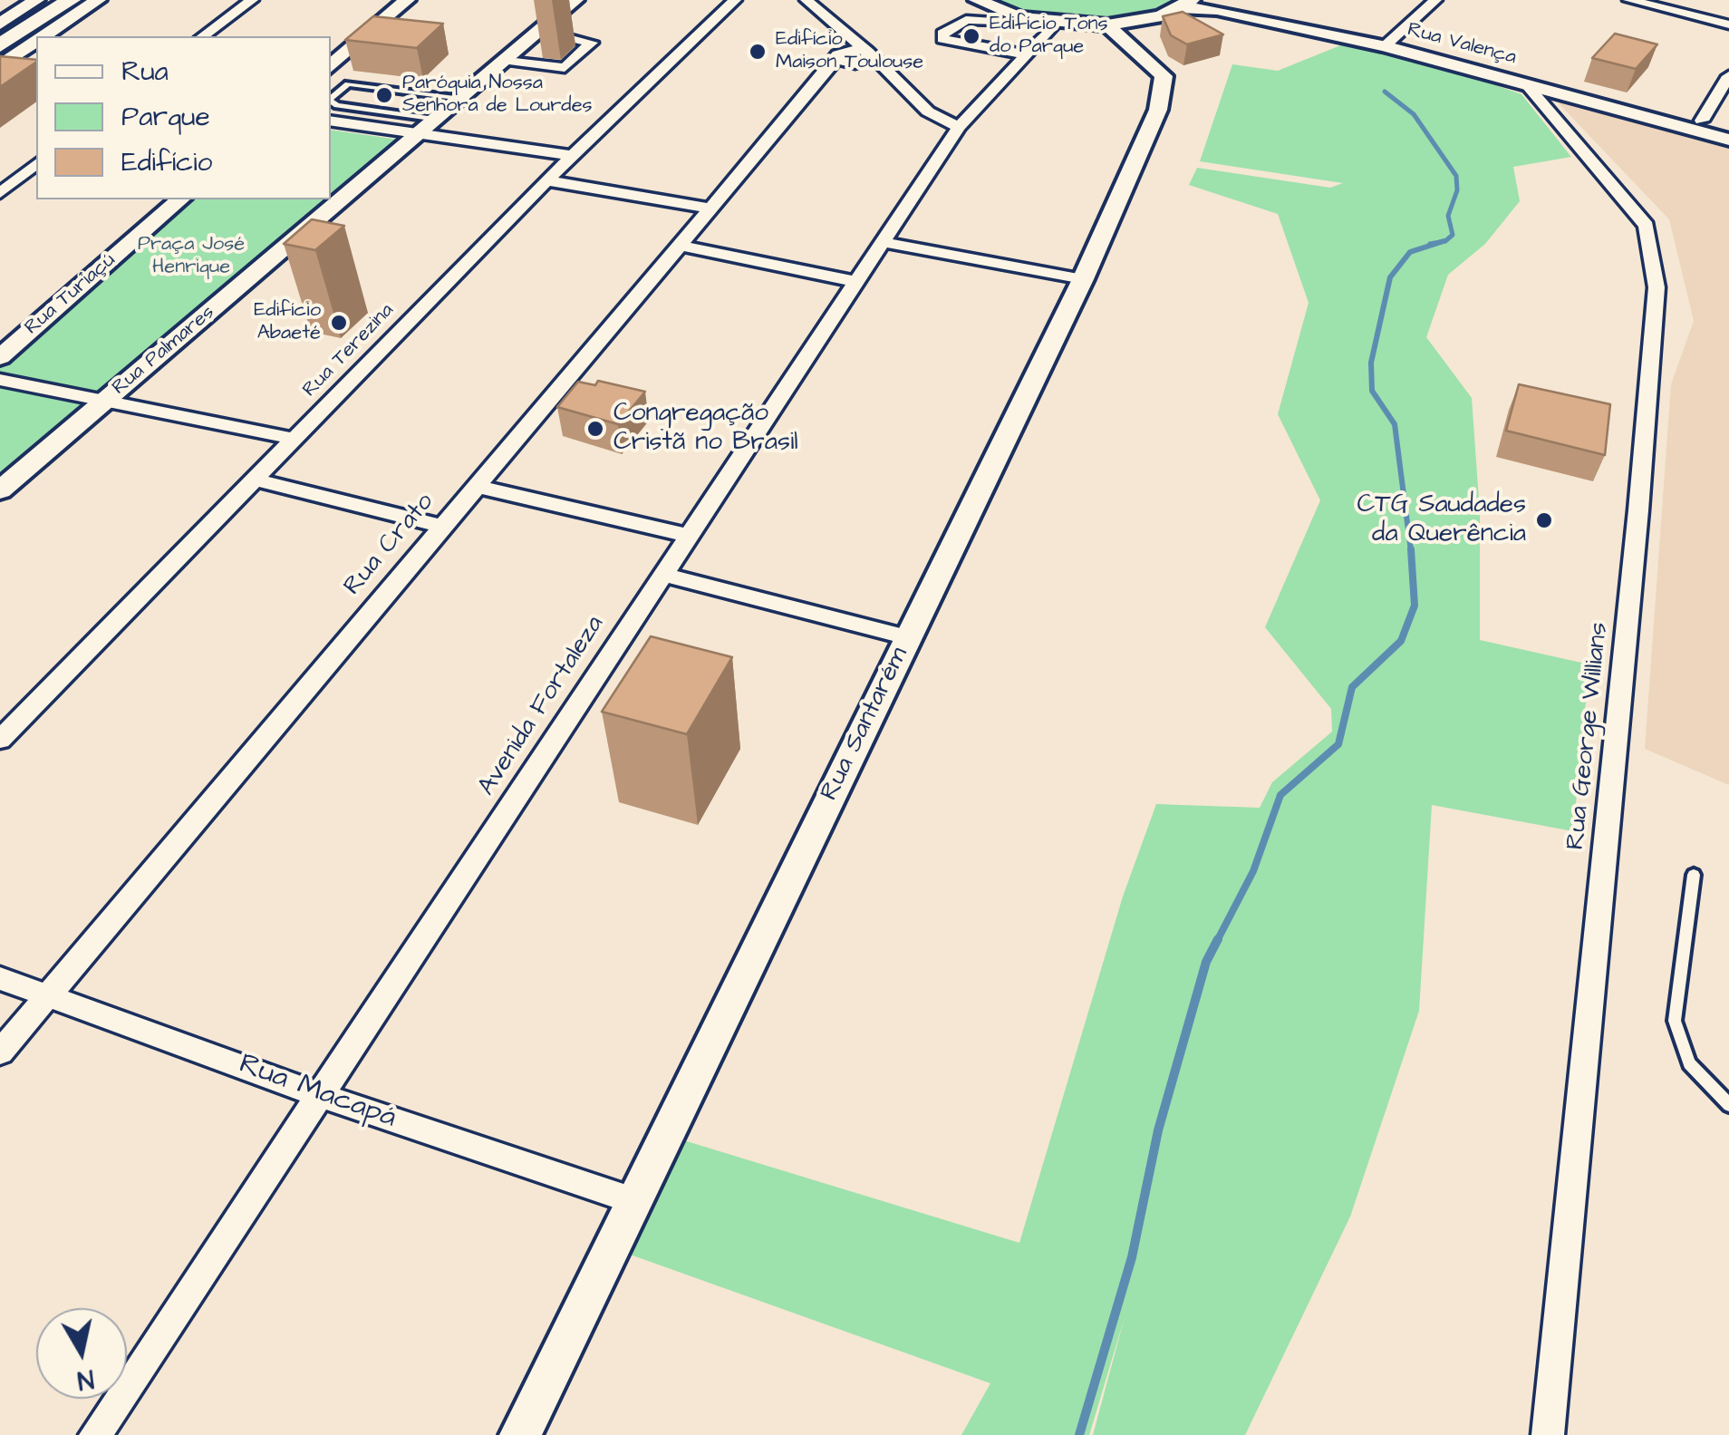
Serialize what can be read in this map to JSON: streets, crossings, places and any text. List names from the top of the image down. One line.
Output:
{"streets":{"street":["Rua Valença","Rua Turiaçú","Rua Palmares","Rua Terezina","Rua Crato","Avenida Fortaleza","Rua Santarém","Rua George Willians","Rua Macapá"]},"crossings":[["Rua Valença","Rua George Willians"],["Rua Crato","Rua Macapá"],["Avenida Fortaleza","Rua Macapá"],["Rua Santarém","Rua Macapá"]],"parks":["Praça José Henrique"],"places":["Edifício Tons do Parque","Edifício Maison Toulouse","Paróquia Nossa Senhora de Lourdes","Edifício Abaeté","Congregação Cristã no Brasil","CTG Saudades da Querência"],"legend":["Rua","Parque","Edifício"],"north":"bottom"}
